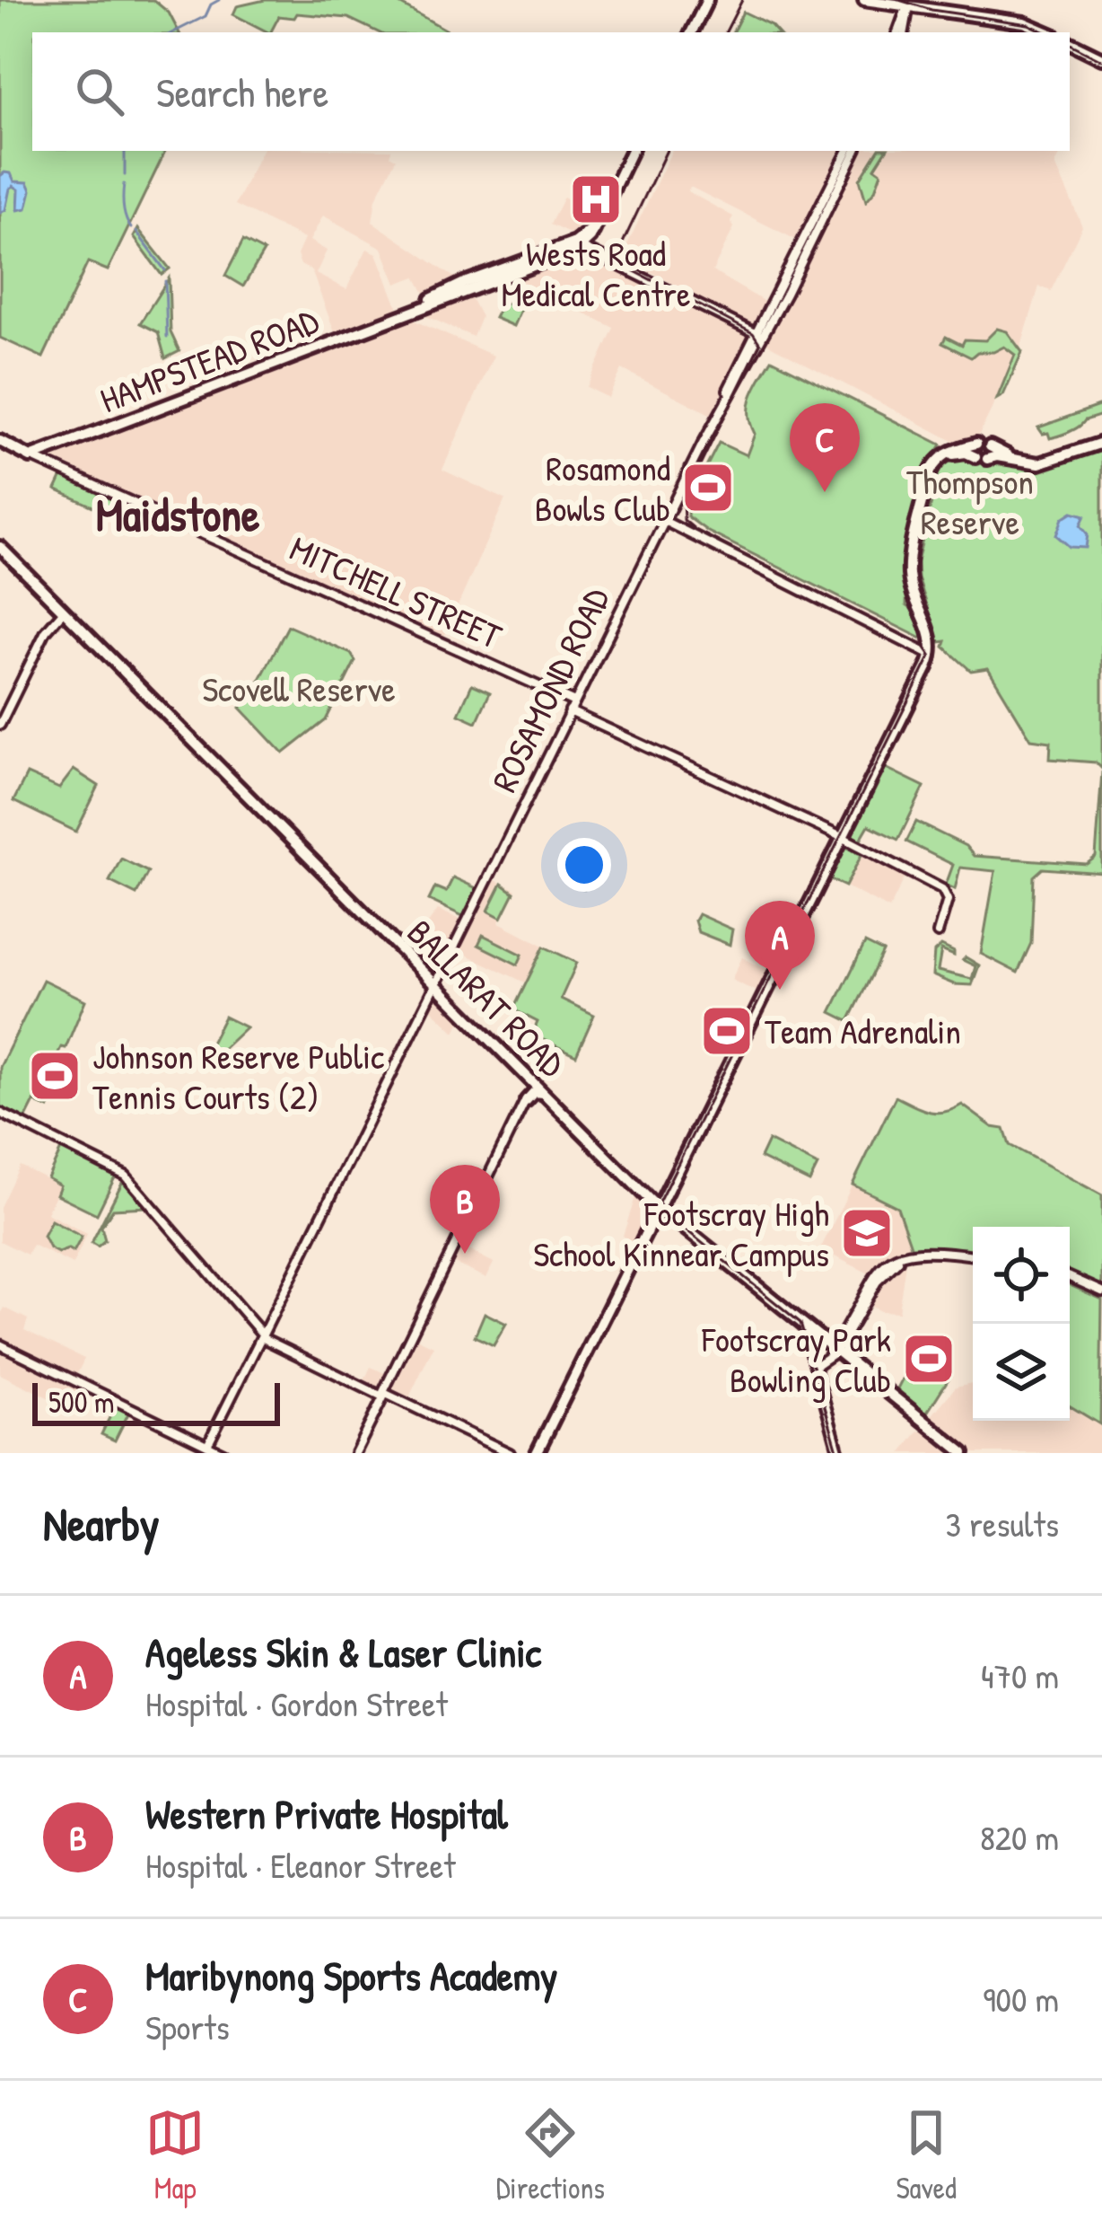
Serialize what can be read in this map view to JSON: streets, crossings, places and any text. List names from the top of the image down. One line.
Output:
{"streets":{"main road":["HAMPSTEAD ROAD","BALLARAT ROAD"],"street":["MITCHELL STREET","ROSAMOND ROAD"]},"crossings":[["HAMPSTEAD ROAD","MITCHELL STREET"],["MITCHELL STREET","ROSAMOND ROAD"],["ROSAMOND ROAD","BALLARAT ROAD"]],"districts":["Maidstone"],"parks":["Thompson Reserve","Scovell Reserve"],"places":{"hospital":["Wests Road Medical Centre"],"sports":["Rosamond Bowls Club","Team Adrenalin","Johnson Reserve Public Tennis Courts (2)","Footscray Park Bowling Club"],"school or university":["Footscray High School Kinnear Campus"]},"scale_bar":"500 m","page":{"search":"Search here","pins":["C","A","B"],"scale":"500 m","heading":["Nearby","3 results"],"list":[{"mark":"A","name":"Ageless Skin & Laser Clinic","note":"Hospital · Gordon Street","value":"470 m"},{"mark":"B","name":"Western Private Hospital","note":"Hospital · Eleanor Street","value":"820 m"},{"mark":"C","name":"Maribynong Sports Academy","note":"Sports","value":"900 m"}],"nav":["Map","Directions","Saved"]}}
